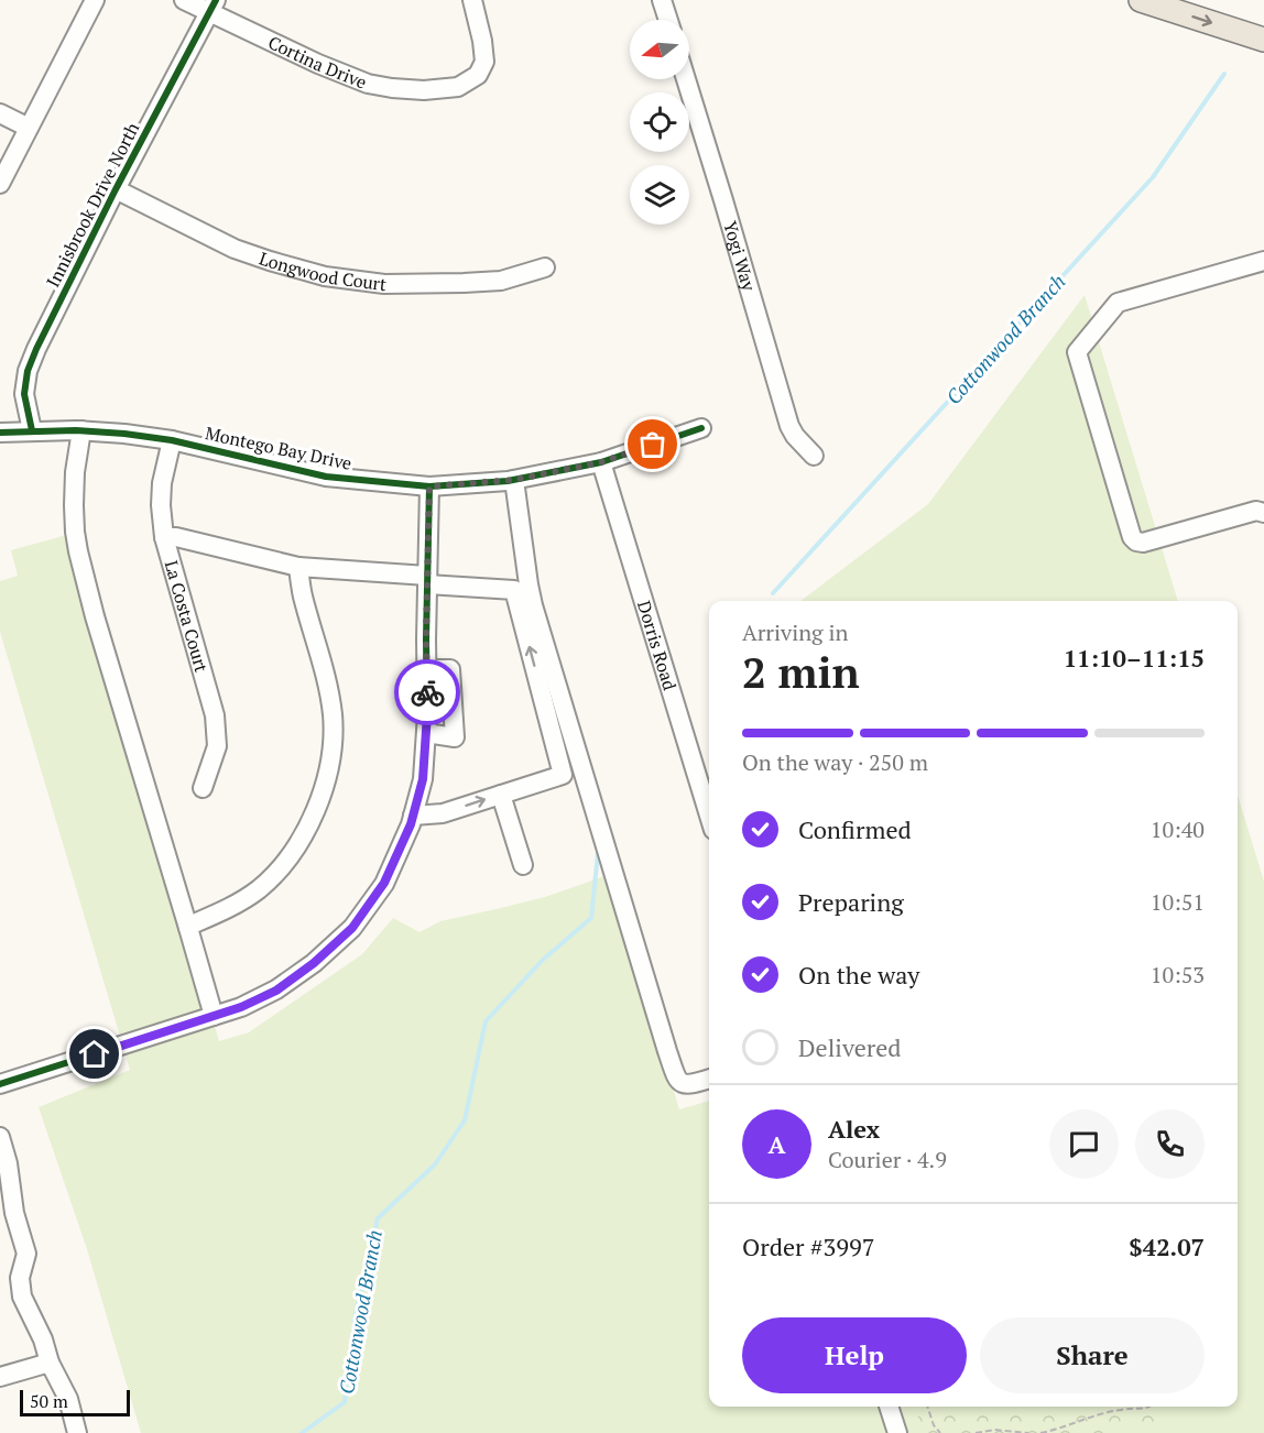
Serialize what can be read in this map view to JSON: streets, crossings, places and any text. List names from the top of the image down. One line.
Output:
{"streets":{"street":["Cortina Drive","Innisbrook Drive North","Yogi Way","Longwood Court","Montego Bay Drive","La Costa Court","Dorris Road"]},"crossings":[["Cortina Drive","Innisbrook Drive North"],["Innisbrook Drive North","Longwood Court"],["Innisbrook Drive North","Montego Bay Drive"],["Montego Bay Drive","La Costa Court"],["Montego Bay Drive","Dorris Road"]],"water":["Cottonwood Branch"],"scale_bar":"50 m","north":"left","page":{"heading":["2 min","Arriving in","11:10–11:15"],"panel":["Alex","Courier · 4.9","Order #3997","$42.07"],"bar":"On the way · 250 m","list":[["Confirmed","10:40"],["Preparing","10:51"],["On the way","10:53"],"Delivered"],"round":"A","buttons":["Help","Share"],"scale":"50 m"}}
